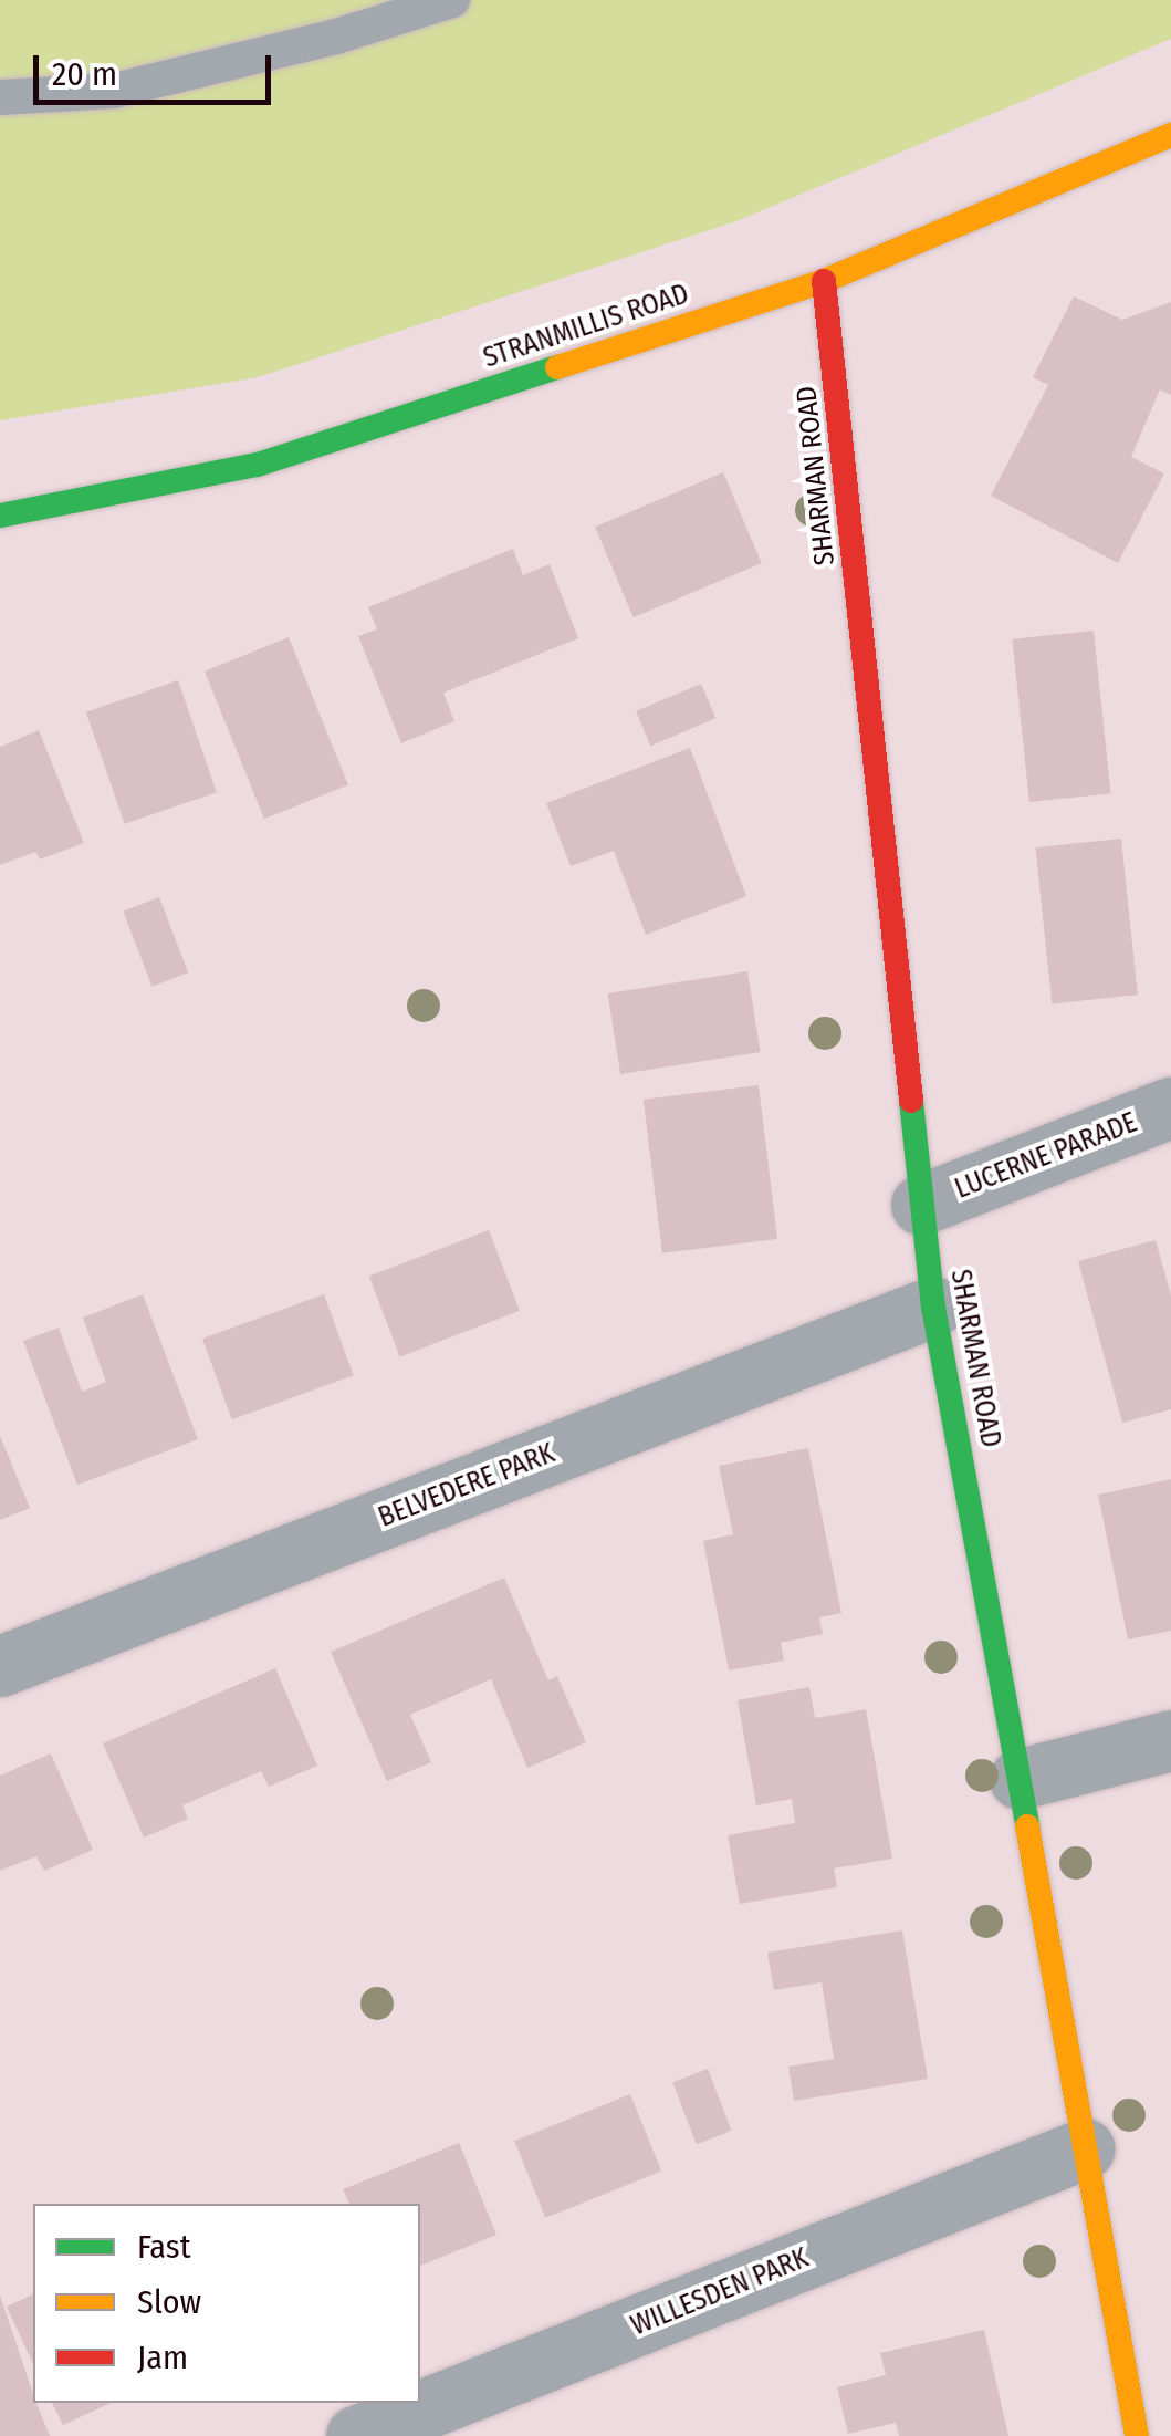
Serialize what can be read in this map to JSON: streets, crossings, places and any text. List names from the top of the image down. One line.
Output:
{"streets":{"street":["STRANMILLIS ROAD","SHARMAN ROAD","LUCERNE PARADE","BELVEDERE PARK","WILLESDEN PARK"]},"crossings":[["STRANMILLIS ROAD","SHARMAN ROAD"],["SHARMAN ROAD","LUCERNE PARADE"],["SHARMAN ROAD","BELVEDERE PARK"],["SHARMAN ROAD","WILLESDEN PARK"]],"legend":["Fast","Slow","Jam"],"scale_bar":"20 m"}
